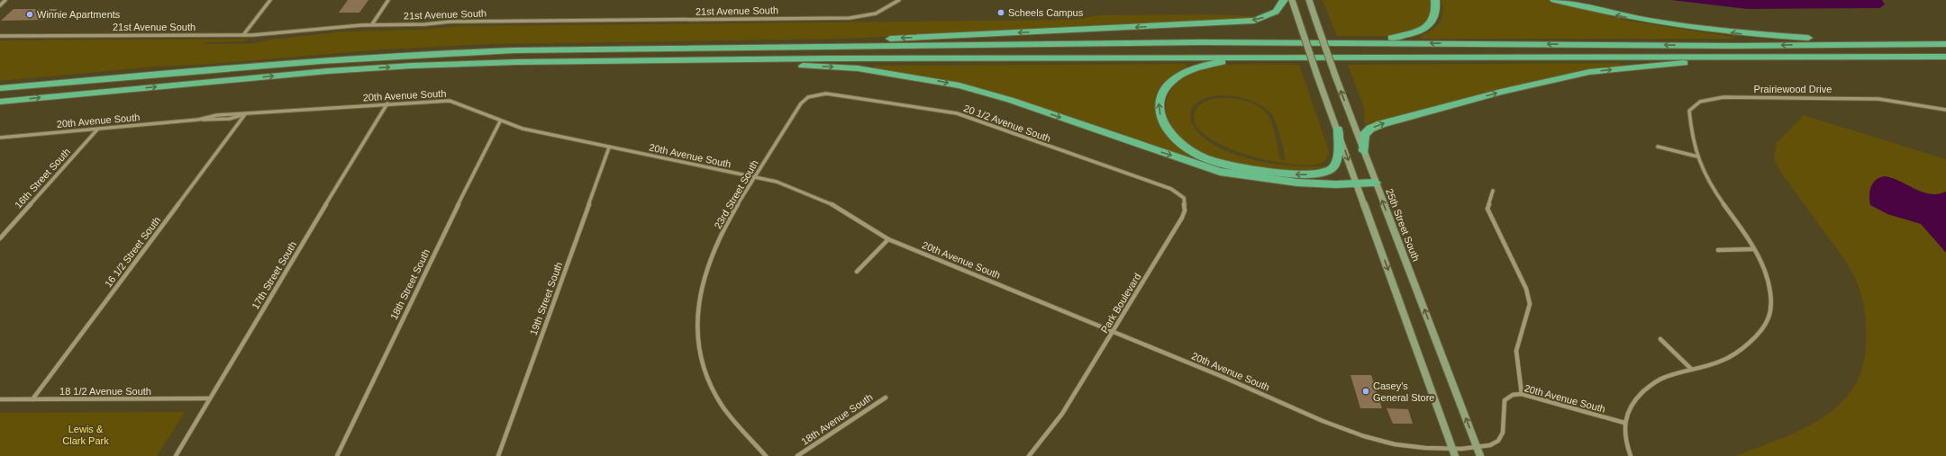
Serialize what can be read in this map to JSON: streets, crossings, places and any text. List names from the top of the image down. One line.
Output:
{"streets":{"main road":["25th Street South"],"street":["21st Avenue South","Prairiewood Drive","20th Avenue South","20 1/2 Avenue South","16th Street South","23rd Street South","16 1/2 Street South","17th Street South","18th Street South","19th Street South","Park Boulevard","18 1/2 Avenue South","18th Avenue South"]},"crossings":[["Prairiewood Drive","20th Avenue South"],["20th Avenue South","16th Street South"],["20th Avenue South","23rd Street South"],["20th Avenue South","25th Street South"],["20th Avenue South","16 1/2 Street South"],["20th Avenue South","17th Street South"],["20th Avenue South","18th Street South"],["20th Avenue South","19th Street South"],["20th Avenue South","Park Boulevard"],["20 1/2 Avenue South","23rd Street South"],["20 1/2 Avenue South","Park Boulevard"],["16 1/2 Street South","18 1/2 Avenue South"],["17th Street South","18 1/2 Avenue South"]],"parks":["Lewis & Clark Park"],"places":["Scheels Campus","Winnie Apartments","Casey's General Store"]}
